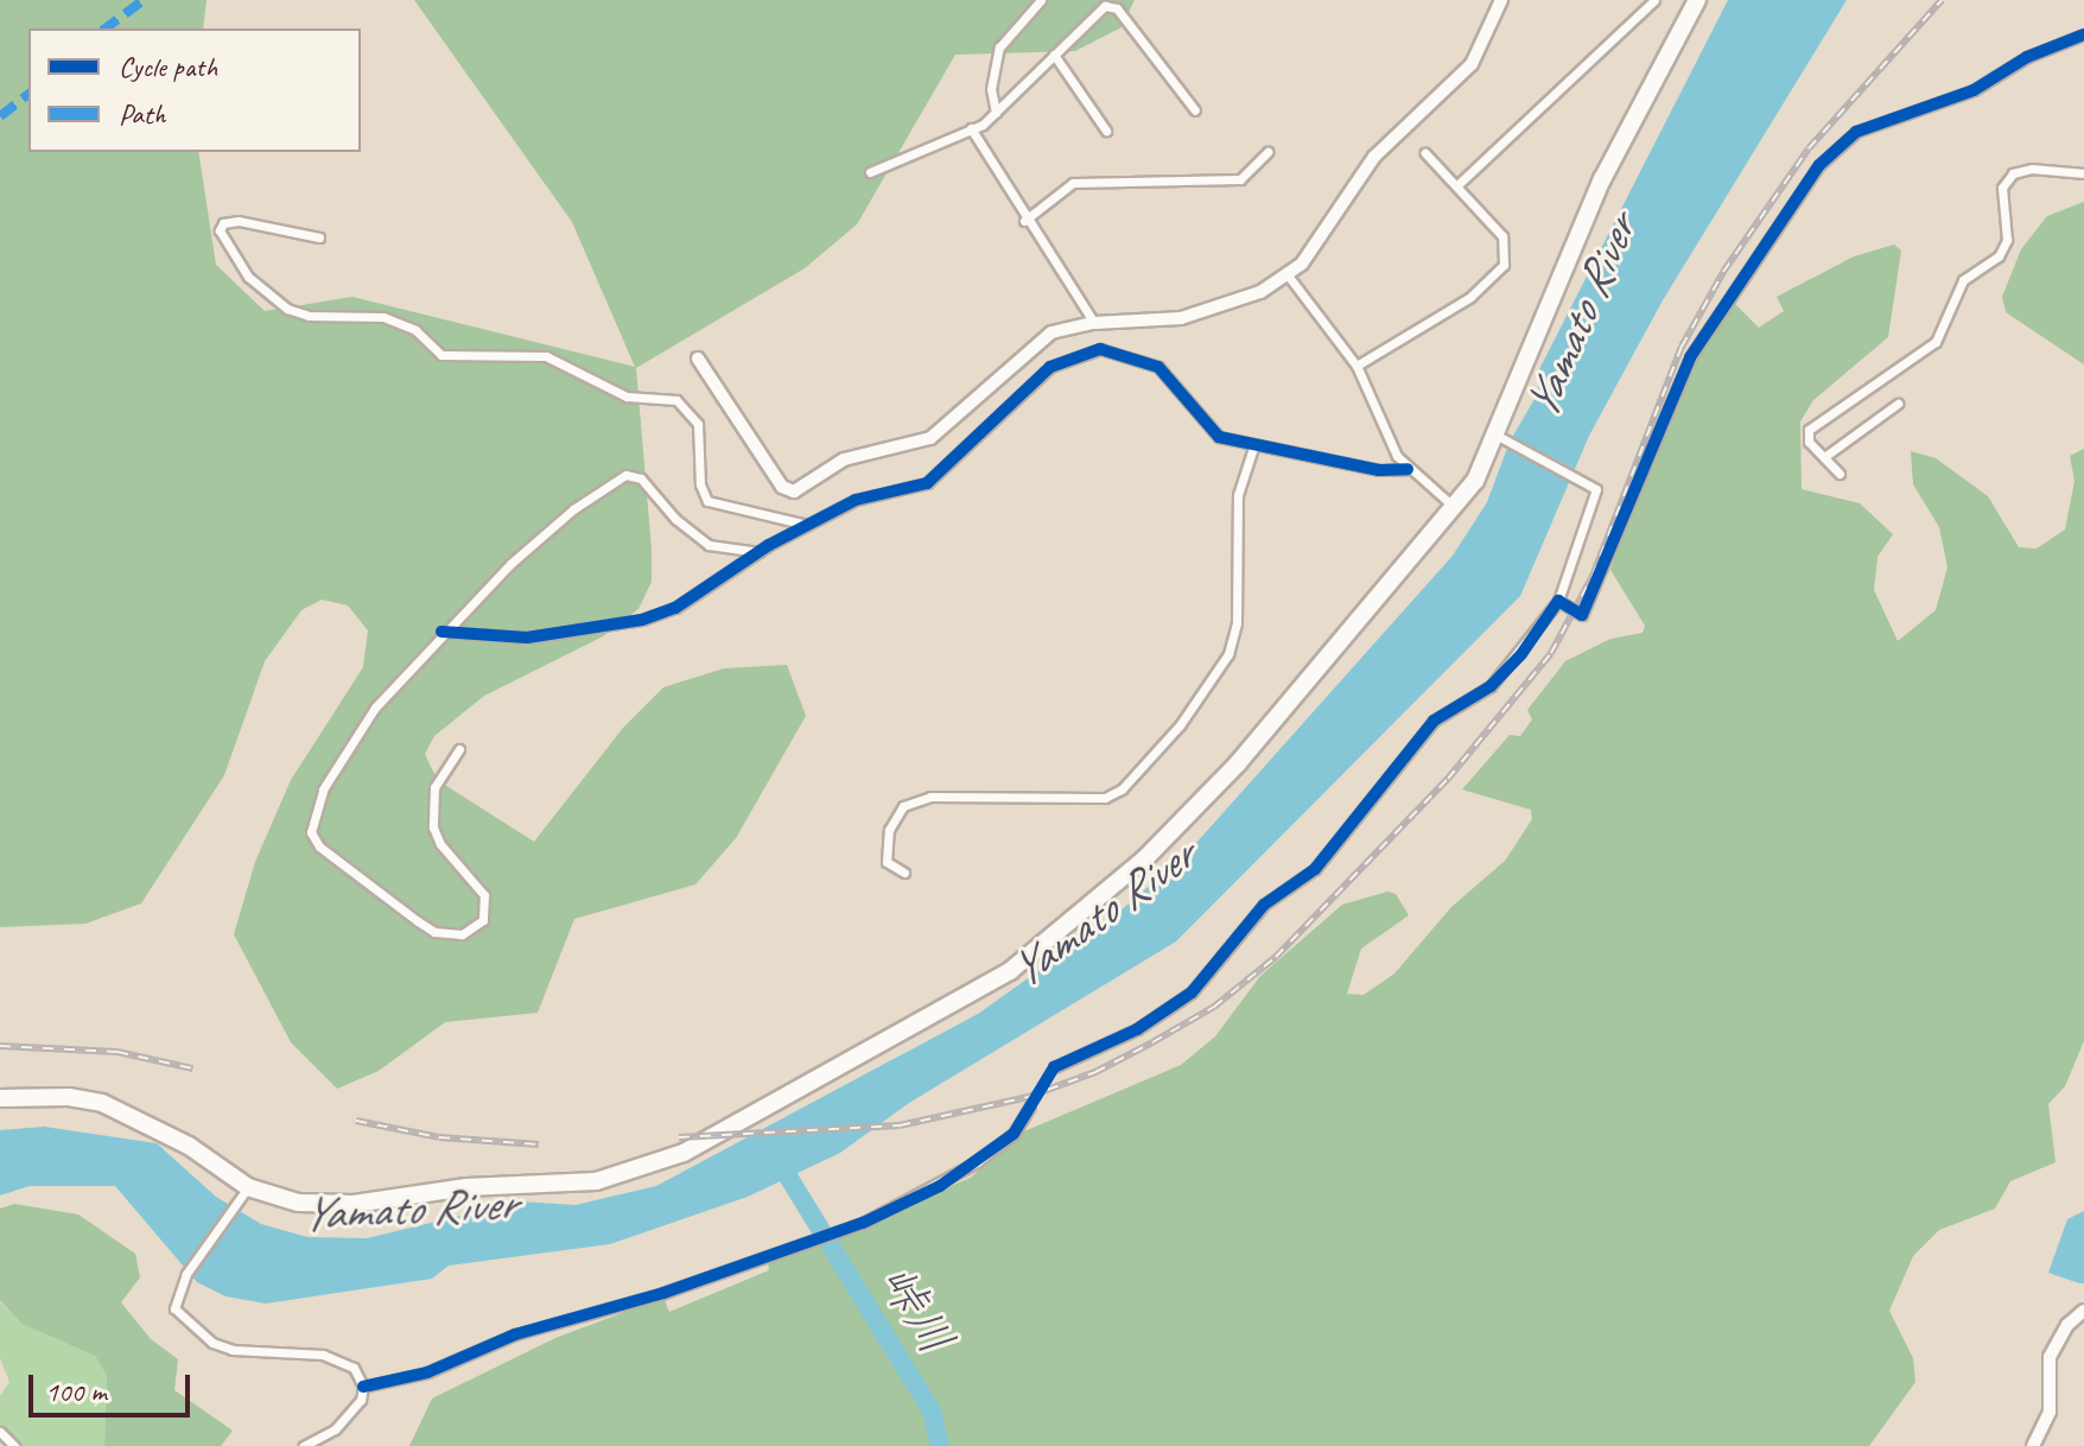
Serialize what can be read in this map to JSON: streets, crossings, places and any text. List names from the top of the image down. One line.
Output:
{"water":["Yamato River","峠川"],"legend":["Cycle path","Path"],"scale_bar":"100 m"}
